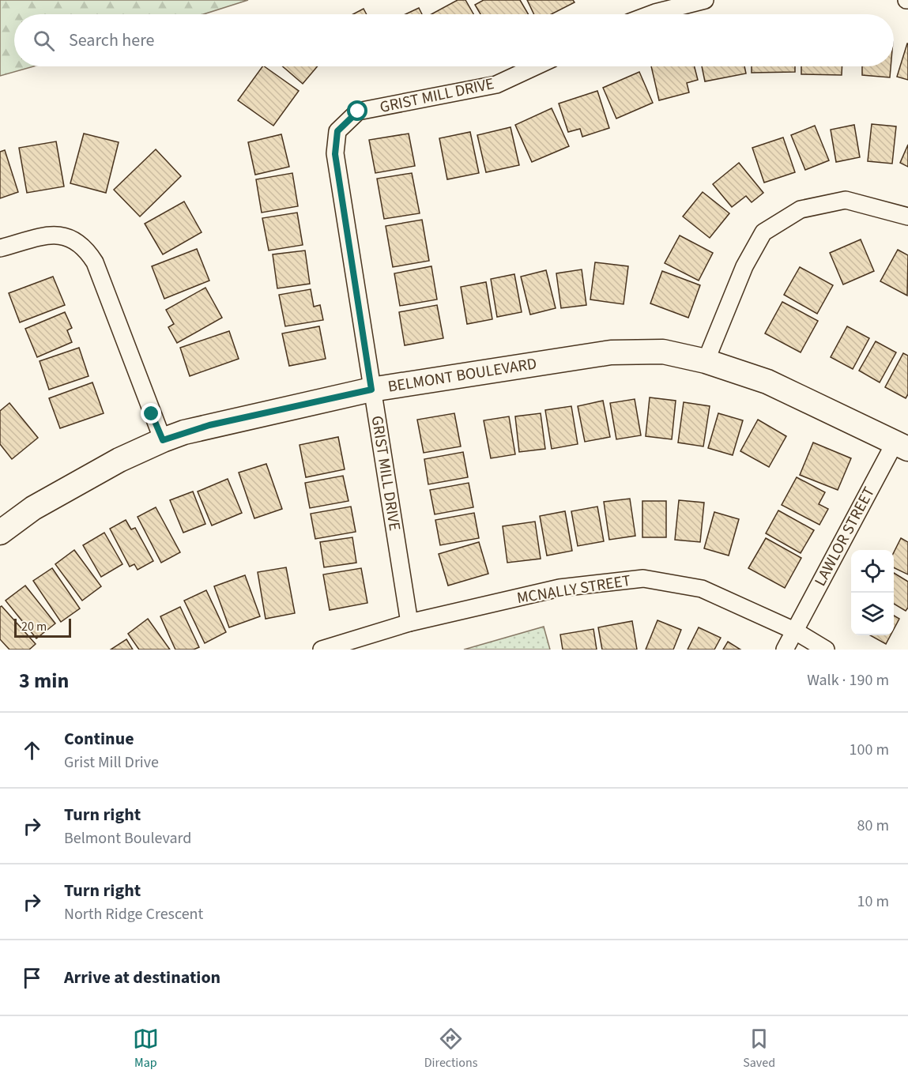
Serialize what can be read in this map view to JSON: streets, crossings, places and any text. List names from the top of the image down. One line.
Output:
{"streets":{"street":["GRIST MILL DRIVE","BELMONT BOULEVARD","LAWLOR STREET","MCNALLY STREET"]},"crossings":[["GRIST MILL DRIVE","BELMONT BOULEVARD"],["GRIST MILL DRIVE","MCNALLY STREET"],["BELMONT BOULEVARD","LAWLOR STREET"],["LAWLOR STREET","MCNALLY STREET"]],"scale_bar":"20 m","page":{"search":"Search here","scale":"20 m","heading":["3 min","Walk · 190 m"],"list":[["Continue","Grist Mill Drive","100 m"],["Turn right","Belmont Boulevard","80 m"],["Turn right","North Ridge Crescent","10 m"],"Arrive at destination"],"nav":["Map","Directions","Saved"]}}
